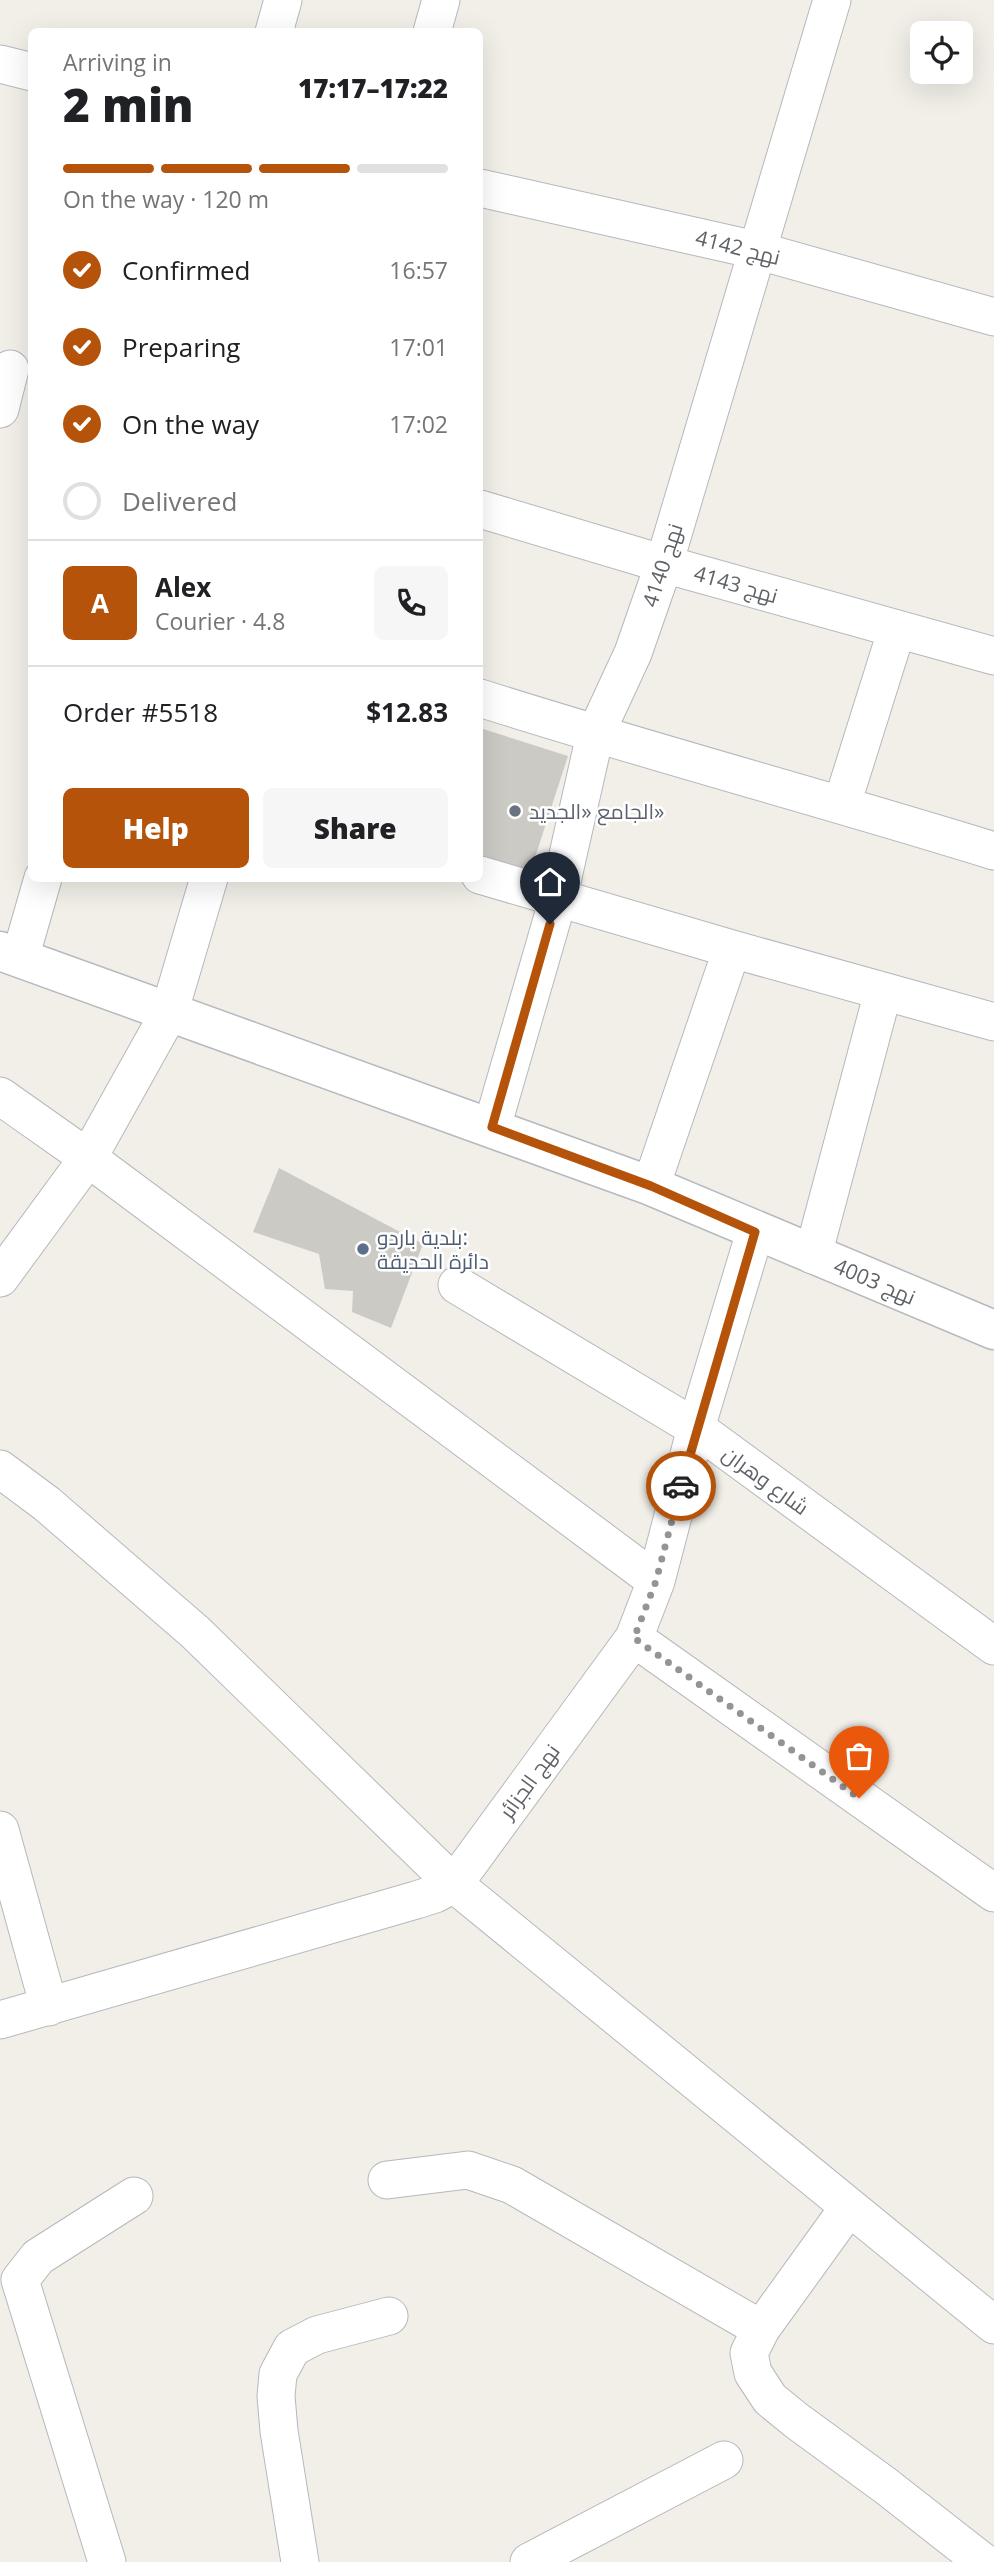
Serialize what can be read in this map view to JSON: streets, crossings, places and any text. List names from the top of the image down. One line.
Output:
{"streets":{"street":["نهج 4142","نهج 4140","نهج 4143","نهج 4003","شارع وهران","نهج الجزائر"]},"crossings":[["نهج 4142","نهج 4140"],["نهج 4140","نهج 4143"],["نهج 4140","نهج 4003"],["نهج 4003","نهج الجزائر"],["شارع وهران","نهج الجزائر"]],"places":["الجامع «الجديد»","بلدية باردو: دائرة الحديقة"],"page":{"heading":["2 min","Arriving in","17:17–17:22"],"panel":["Alex","Courier · 4.8","Order #5518","$12.83"],"bar":"On the way · 120 m","list":[["Confirmed","16:57"],["Preparing","17:01"],["On the way","17:02"],"Delivered"],"round":"A","buttons":["Help","Share"]}}
